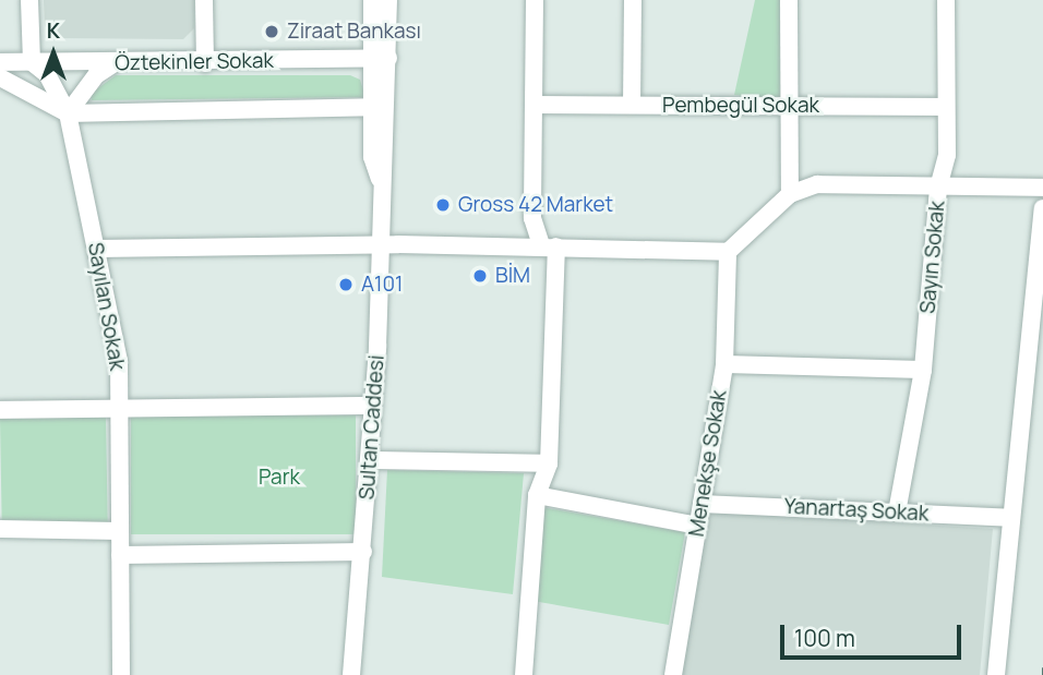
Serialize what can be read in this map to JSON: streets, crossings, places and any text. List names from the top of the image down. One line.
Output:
{"streets":{"street":["Öztekinler Sokak","Pembegül Sokak","Sayın Sokak","Sayılan Sokak","Sultan Caddesi","Menekşe Sokak","Yanartaş Sokak"]},"crossings":[["Öztekinler Sokak","Sayılan Sokak"],["Öztekinler Sokak","Sultan Caddesi"],["Pembegül Sokak","Sayın Sokak"],["Sayın Sokak","Yanartaş Sokak"],["Menekşe Sokak","Yanartaş Sokak"]],"parks":["Park"],"places":["Ziraat Bankası","Gross 42 Market","BİM","A101"],"scale_bar":"100 m","north":"top"}
